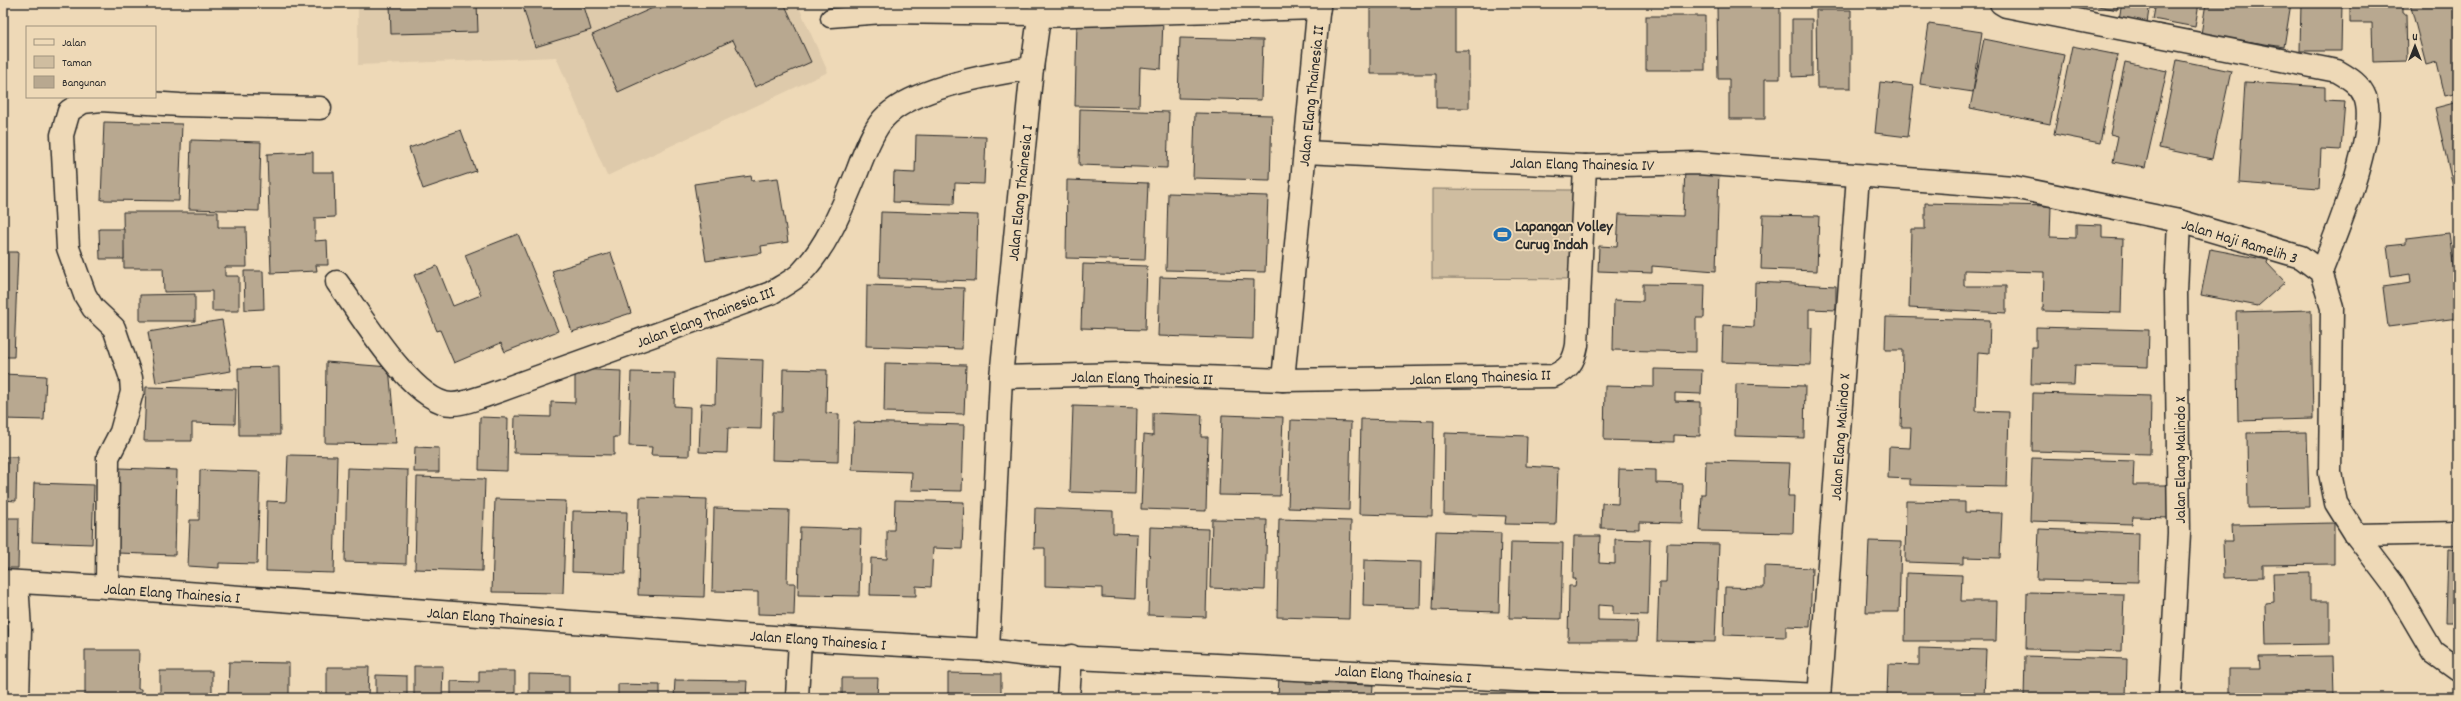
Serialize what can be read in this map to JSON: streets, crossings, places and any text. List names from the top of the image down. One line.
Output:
{"streets":{"street":["Jalan Elang Thainesia II","Jalan Elang Thainesia IV","Jalan Elang Thainesia I","Jalan Haji Ramelih 3","Jalan Elang Thainesia III","Jalan Elang Malindo X"]},"crossings":[["Jalan Elang Thainesia II","Jalan Elang Thainesia IV"],["Jalan Elang Thainesia II","Jalan Elang Thainesia I"],["Jalan Elang Thainesia IV","Jalan Haji Ramelih 3"],["Jalan Elang Thainesia IV","Jalan Elang Malindo X"],["Jalan Elang Thainesia I","Jalan Elang Thainesia III"],["Jalan Elang Thainesia I","Jalan Elang Malindo X"],["Jalan Haji Ramelih 3","Jalan Elang Malindo X"]],"places":{"sports":["Lapangan Volley Curug Indah"]},"legend":["Jalan","Taman","Bangunan"],"north":"top"}
